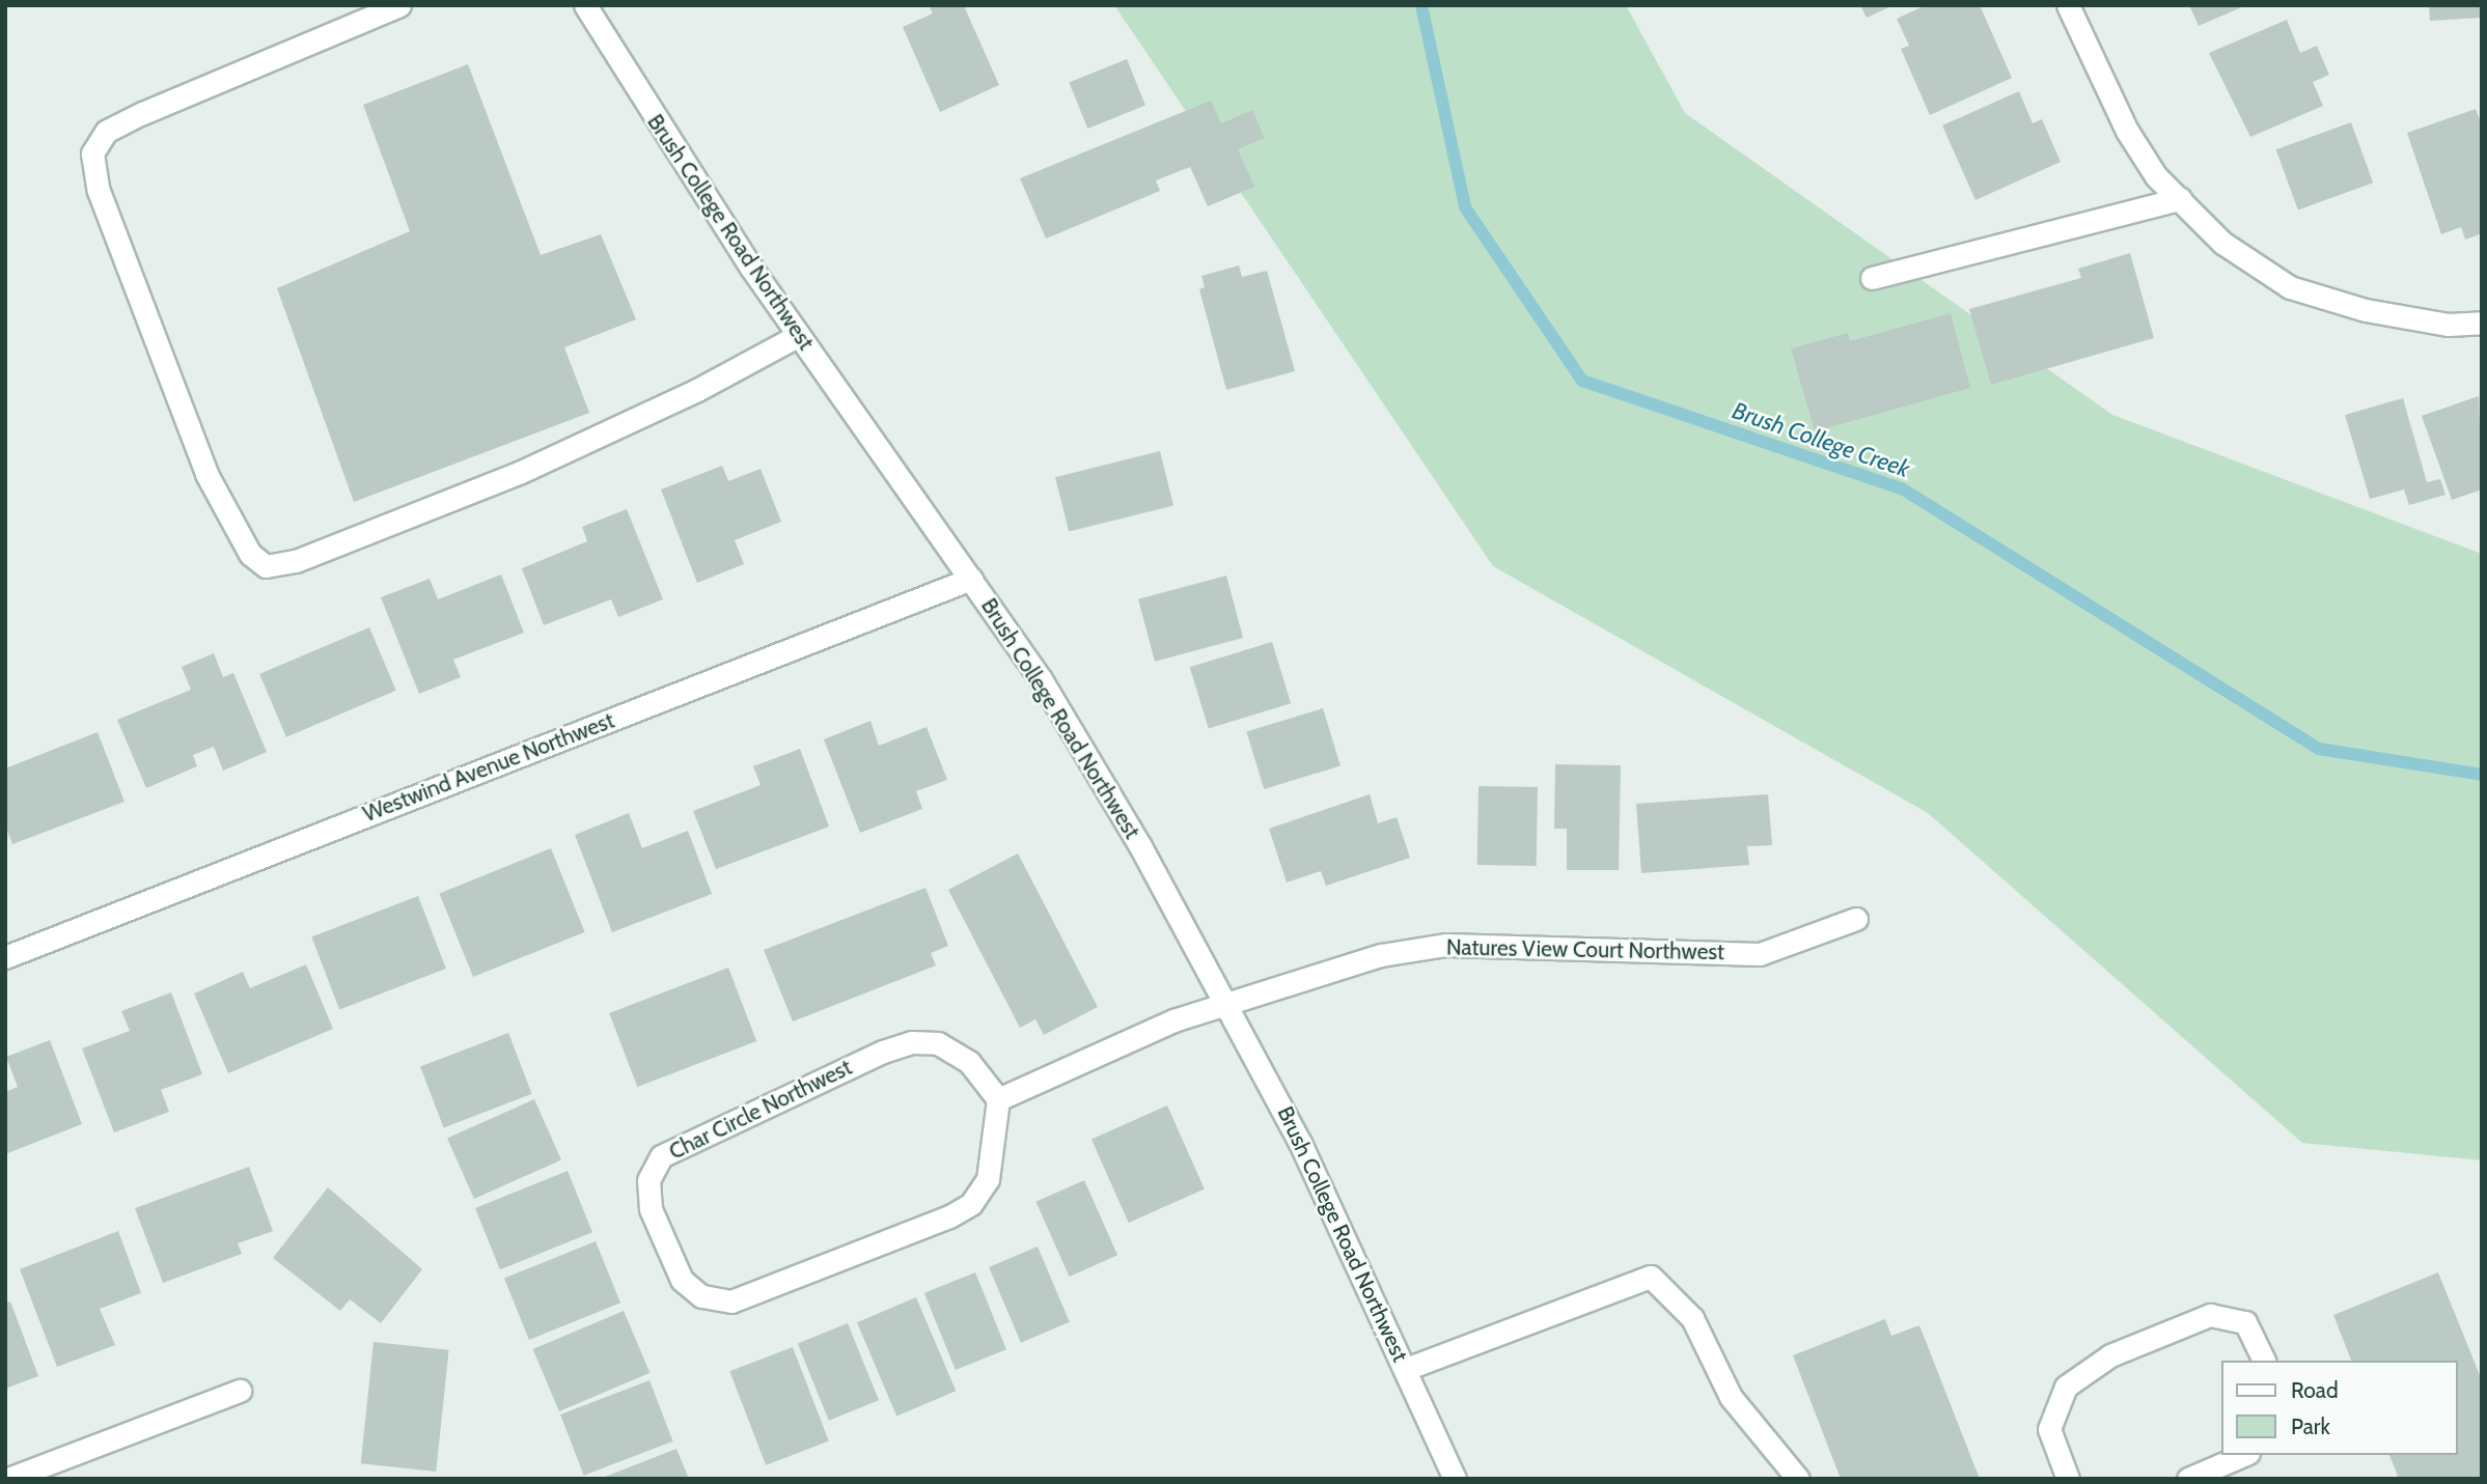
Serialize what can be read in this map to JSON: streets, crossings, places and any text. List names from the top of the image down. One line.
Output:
{"streets":{"street":["Brush College Road Northwest","Westwind Avenue Northwest","Natures View Court Northwest","Char Circle Northwest"]},"crossings":[["Brush College Road Northwest","Westwind Avenue Northwest"],["Brush College Road Northwest","Natures View Court Northwest"]],"water":["Brush College Creek"],"legend":["Road","Park"]}
